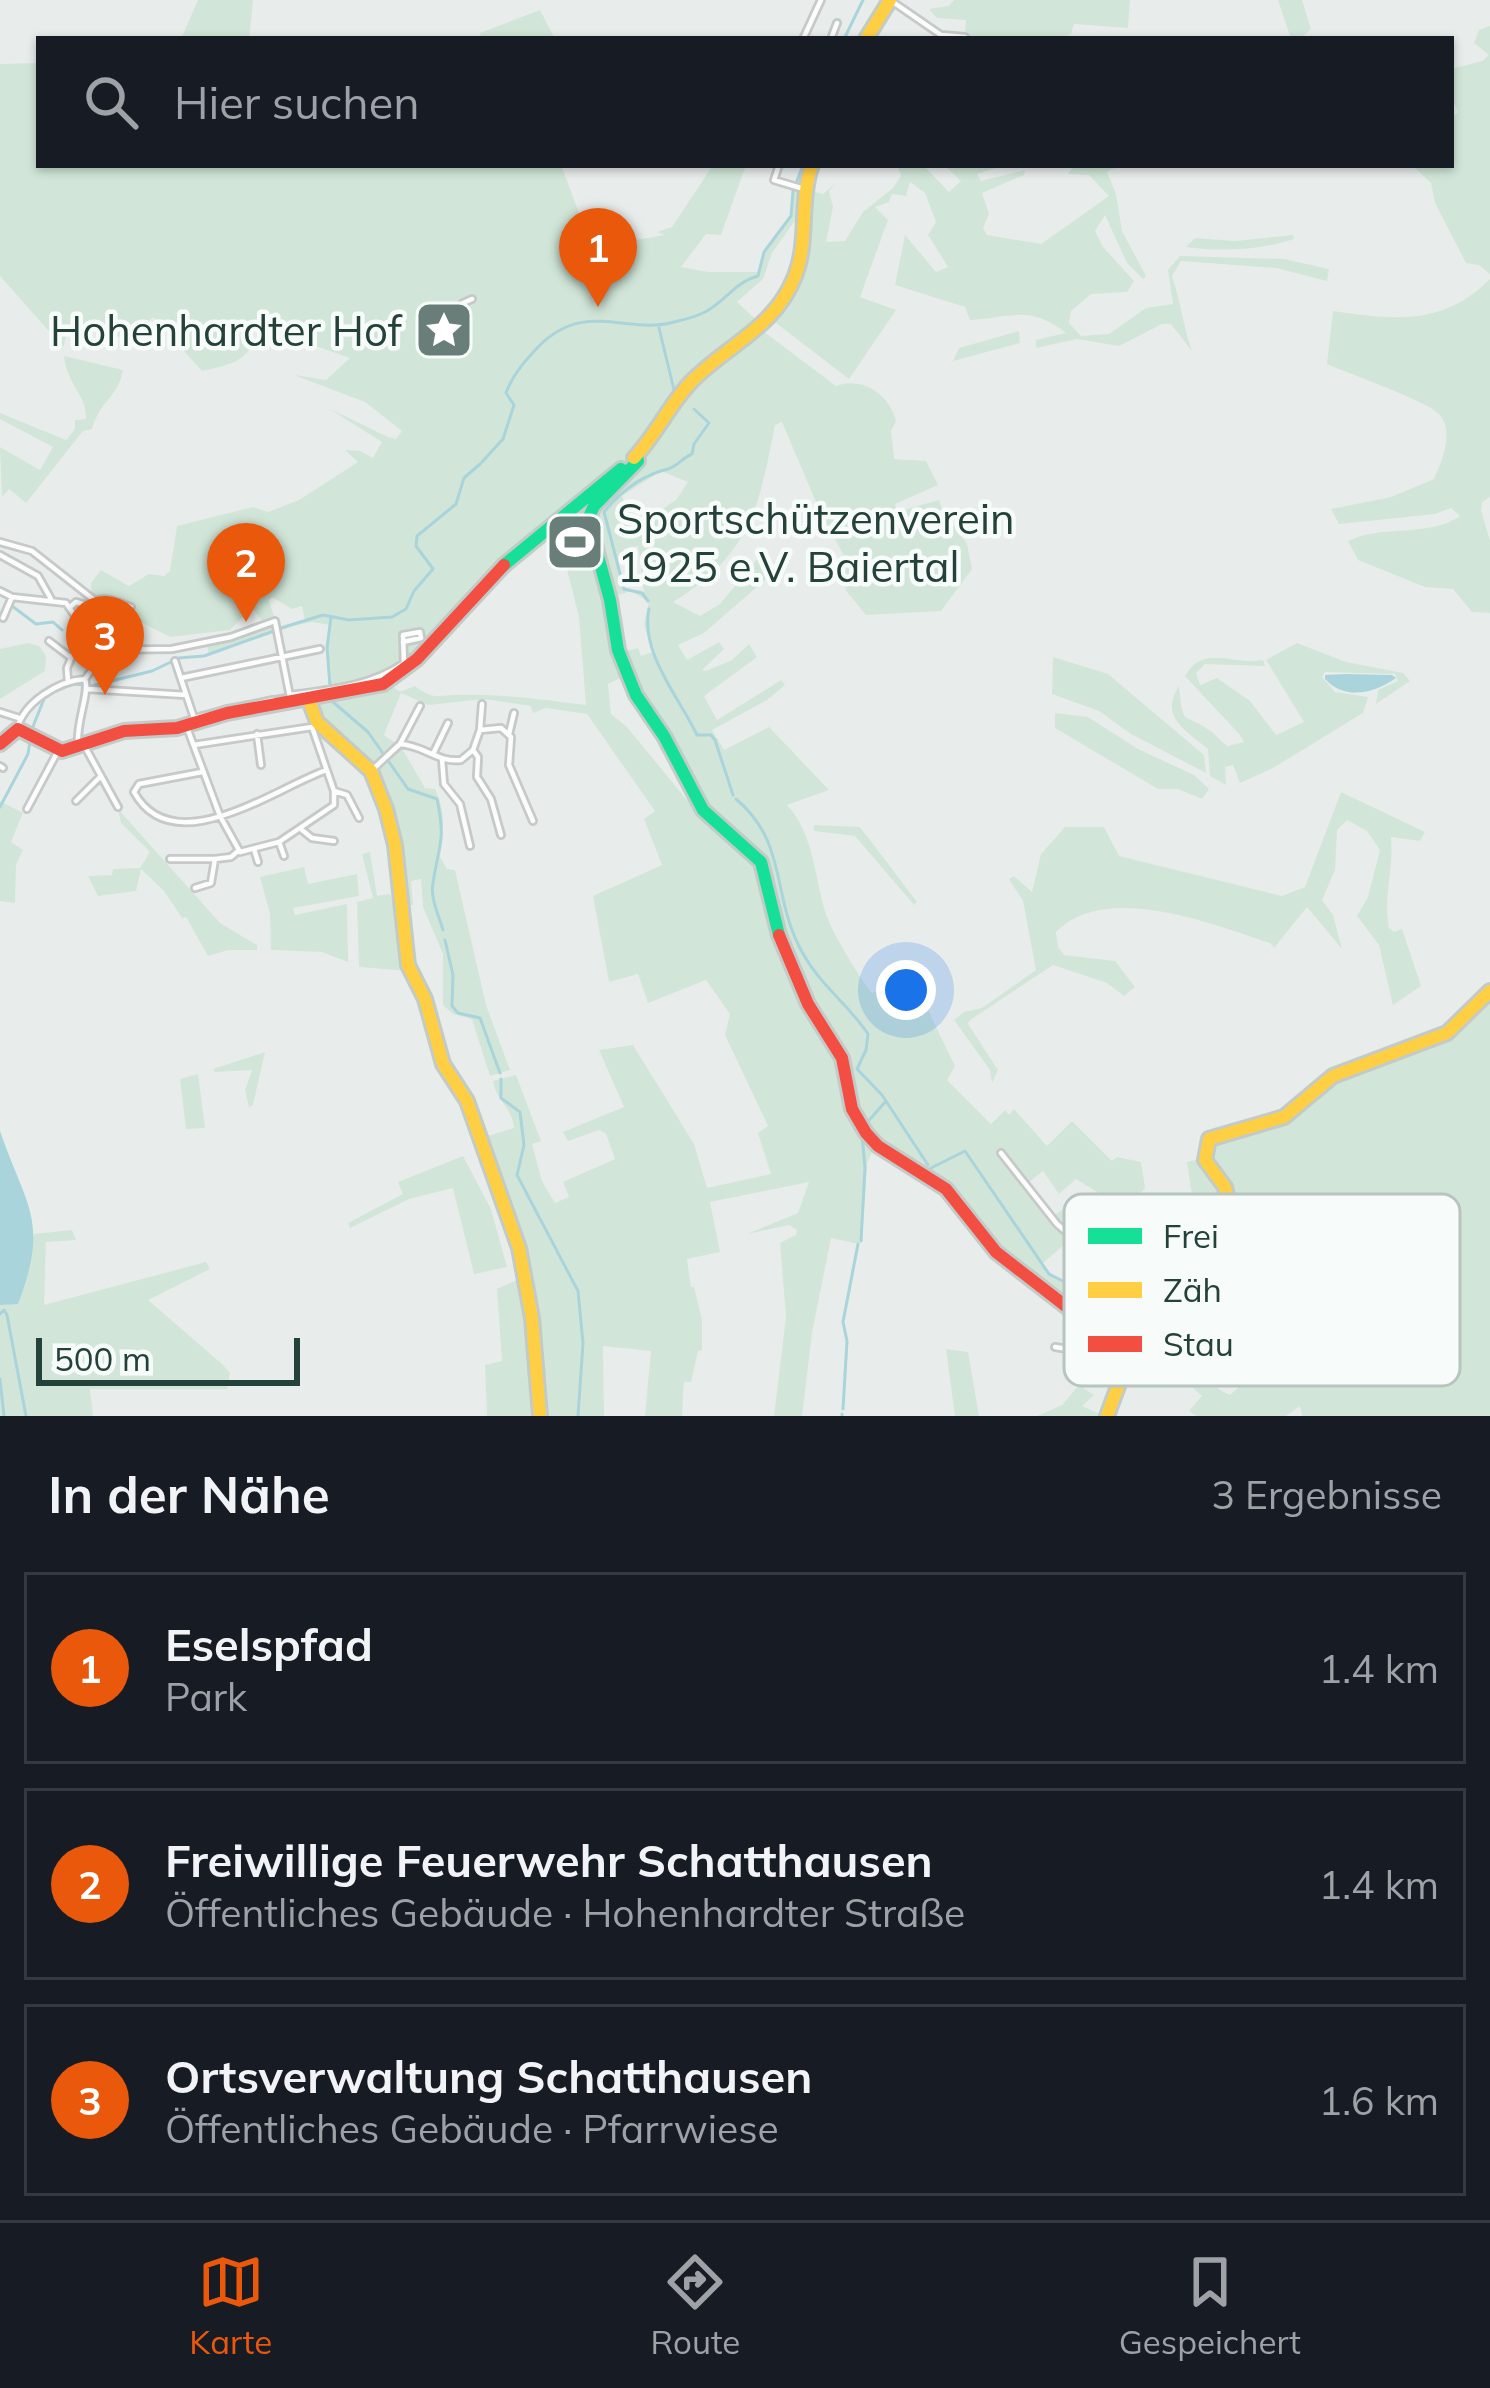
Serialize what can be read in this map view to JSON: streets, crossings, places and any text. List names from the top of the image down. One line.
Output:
{"places":{"place":["Hohenhardter Hof"],"sports":["Sportschützenverein 1925 e.V. Baiertal"]},"legend":["Frei","Zäh","Stau"],"scale_bar":"500 m","page":{"search":"Hier suchen","pins":["1","2","3"],"scale":"500 m","heading":["In der Nähe","3 Ergebnisse"],"list":[{"mark":"1","name":"Eselspfad","note":"Park","value":"1.4 km"},{"mark":"2","name":"Freiwillige Feuerwehr Schatthausen","note":"Öffentliches Gebäude · Hohenhardter Straße","value":"1.4 km"},{"mark":"3","name":"Ortsverwaltung Schatthausen","note":"Öffentliches Gebäude · Pfarrwiese","value":"1.6 km"}],"nav":["Karte","Route","Gespeichert"]}}
